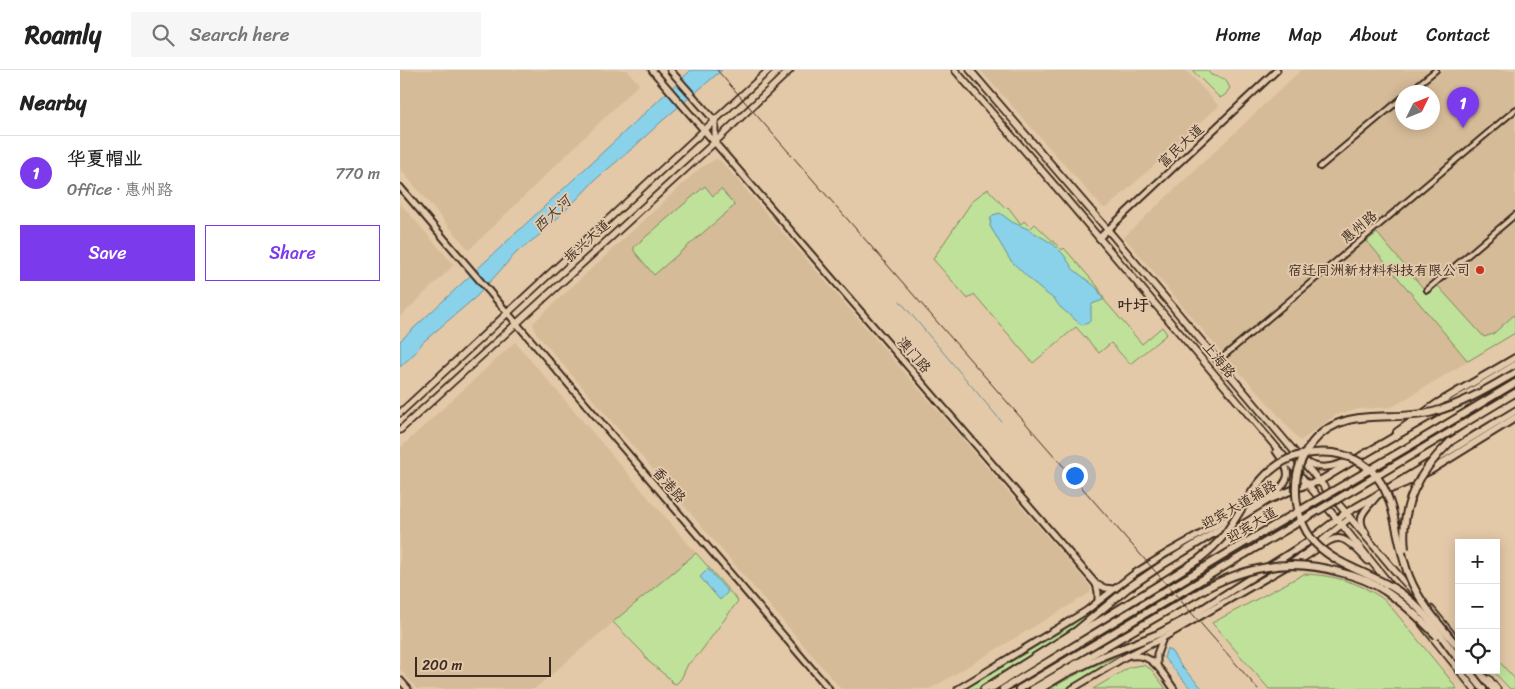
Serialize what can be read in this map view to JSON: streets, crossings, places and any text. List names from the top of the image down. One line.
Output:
{"streets":{"main road":["振兴大道","上海路","迎宾大道辅路","迎宾大道"],"street":["富民大道","惠州路","澳门路","香港路"]},"crossings":[["富民大道","上海路"],["惠州路","上海路"],["振兴大道","澳门路"],["振兴大道","香港路"],["上海路","迎宾大道辅路"]],"districts":["叶圩"],"water":["西大河"],"places":["宿迁同洲新材料科技有限公司"],"scale_bar":"200 m","north":"top right","page":{"header":"Roamly","search":"Search here","nav":["Home","Map","About","Contact"],"heading":"Nearby","pins":"1","list":[{"mark":"1","name":"华夏帽业","note":"Office · 惠州路","value":"770 m"}],"buttons":["Save","Share"],"map_buttons":["+","−"],"scale":"200 m"}}
